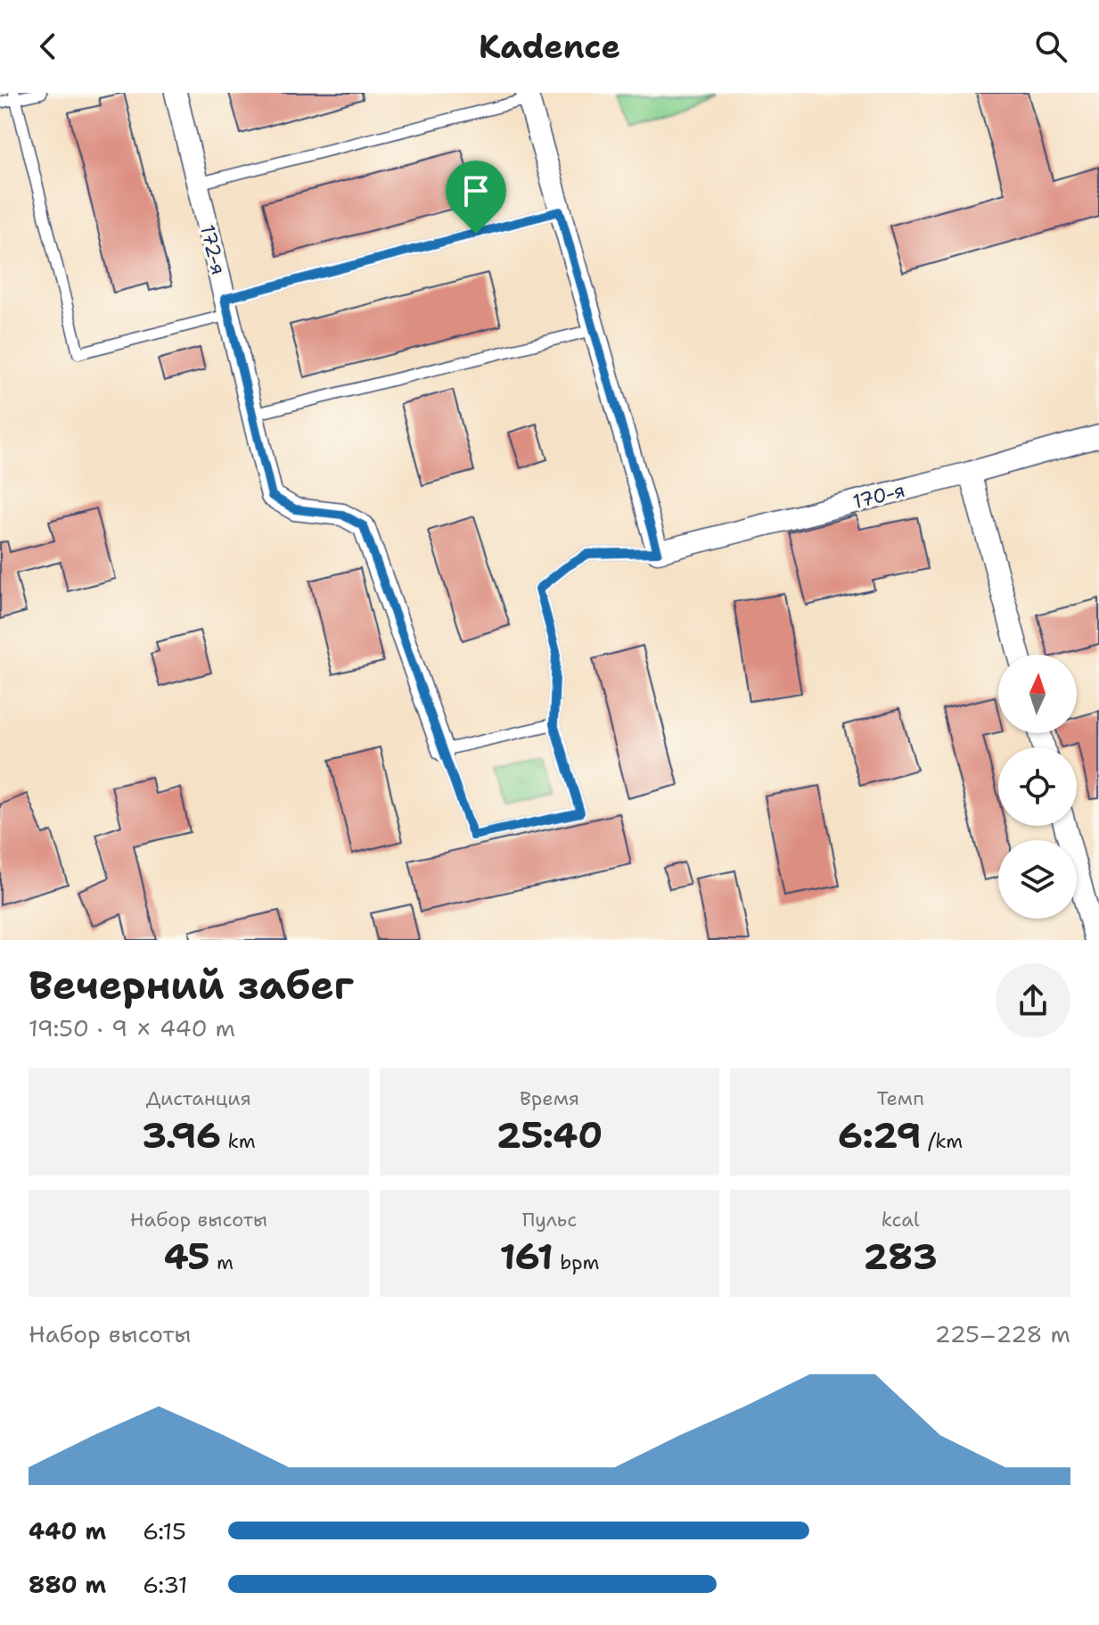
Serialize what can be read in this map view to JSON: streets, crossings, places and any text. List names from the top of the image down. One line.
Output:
{"streets":{"street":["172-я","170-я"]},"north":"top","page":{"header":"Kadence","heading":["Вечерний забег","19:50 · 9 × 440 m"],"stats":[["Дистанция","3.96 km"],["Время","25:40"],["Темп","6:29 /km"],["Набор высоты","45 m"],["Пульс","161 bpm"],["kcal","283"]],"chart":["Набор высоты","225–228 m"],"list":[{"name":"440 m","note":"6:15"},{"name":"880 m","note":"6:31"}]}}
